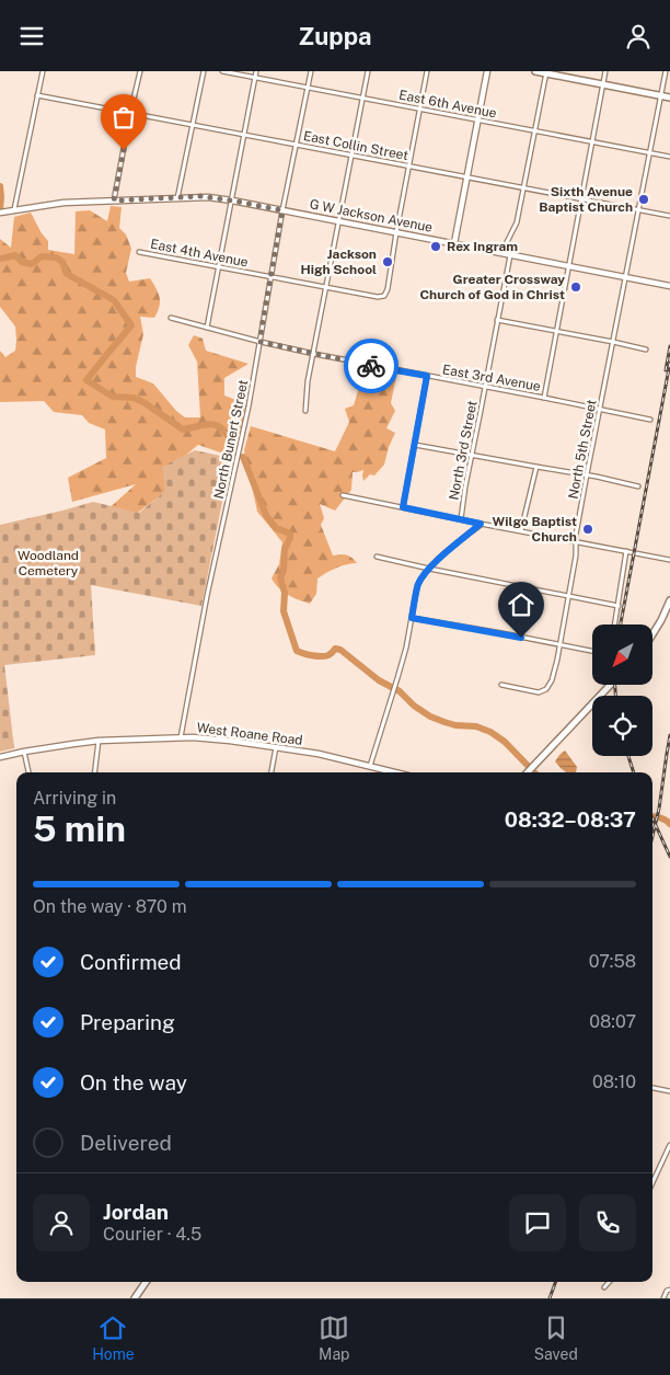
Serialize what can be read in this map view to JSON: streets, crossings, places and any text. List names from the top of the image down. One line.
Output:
{"streets":{"street":["East 6th Avenue","East Collin Street","G W Jackson Avenue","East 4th Avenue","East 3rd Avenue","North Bunert Street","North 5th Street","North 3rd Street","West Roane Road"]},"crossings":[["East 6th Avenue","North Bunert Street"],["East 6th Avenue","North 5th Street"],["East Collin Street","North Bunert Street"],["East Collin Street","North 5th Street"],["G W Jackson Avenue","East 4th Avenue"],["G W Jackson Avenue","North Bunert Street"],["G W Jackson Avenue","North 5th Street"],["G W Jackson Avenue","North 3rd Street"],["East 4th Avenue","North Bunert Street"],["East 3rd Avenue","North Bunert Street"],["East 3rd Avenue","North 5th Street"],["East 3rd Avenue","North 3rd Street"],["North Bunert Street","West Roane Road"]],"parks":["Woodland Cemetery"],"places":["Sixth Avenue Baptist Church","Rex Ingram","Jackson High School","Greater Crossway Church of God in Christ","Wilgo Baptist Church"],"north":"bottom left","page":{"header":"Zuppa","heading":["5 min","Arriving in","08:32–08:37"],"panel":["Jordan","Courier · 4.5"],"bar":"On the way · 870 m","list":[["Confirmed","07:58"],["Preparing","08:07"],["On the way","08:10"],"Delivered"],"tabs":["Home","Map","Saved"]}}
